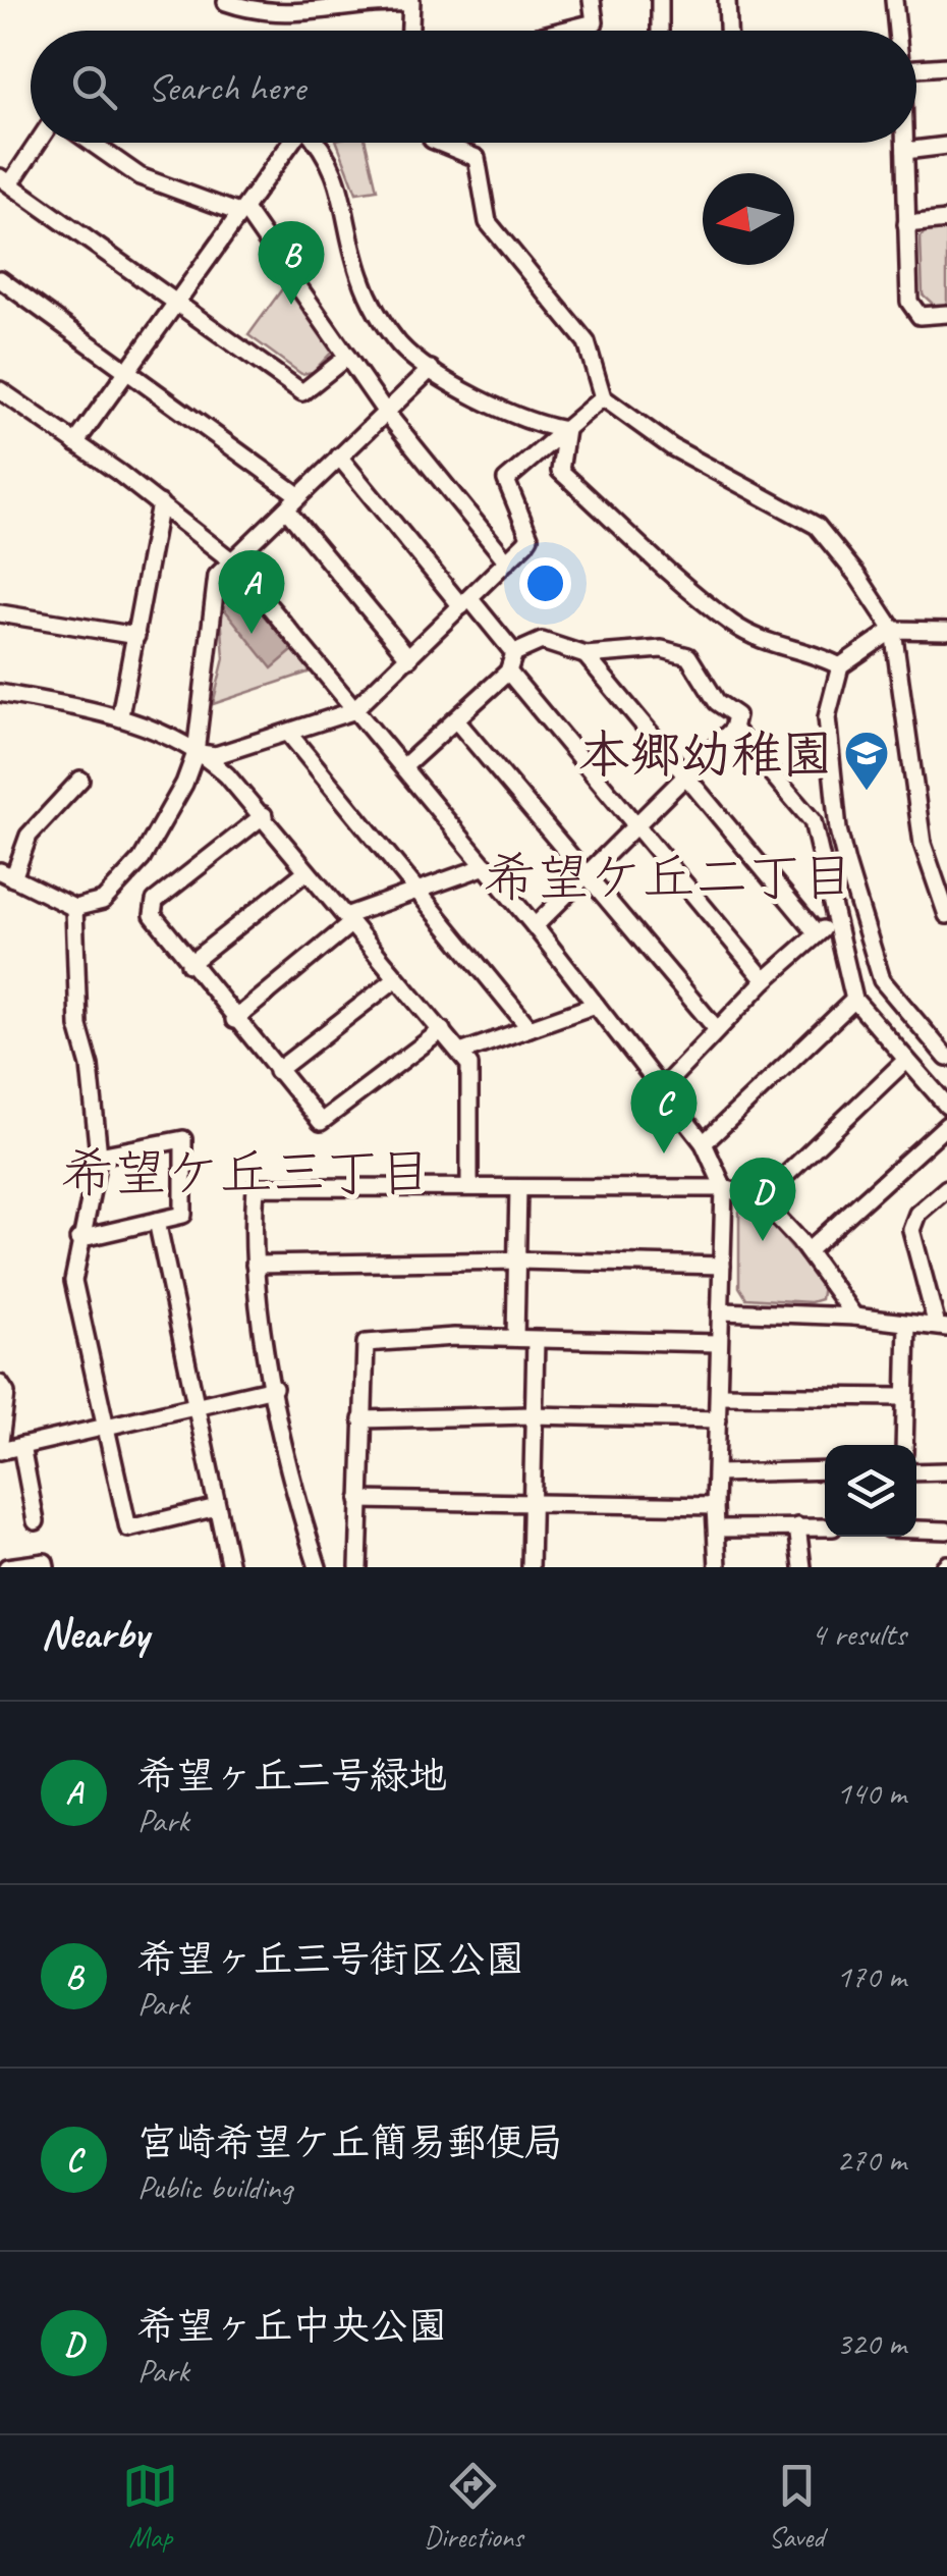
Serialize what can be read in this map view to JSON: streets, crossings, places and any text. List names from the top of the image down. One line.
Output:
{"districts":["希望ケ丘二丁目","希望ケ丘三丁目"],"places":{"school or university":["本郷幼稚園"]},"north":"left","page":{"search":"Search here","pins":["B","A","C","D"],"heading":["Nearby","4 results"],"list":[{"mark":"A","name":"希望ヶ丘二号緑地","note":"Park","value":"140 m"},{"mark":"B","name":"希望ヶ丘三号街区公園","note":"Park","value":"170 m"},{"mark":"C","name":"宮崎希望ケ丘簡易郵便局","note":"Public building","value":"270 m"},{"mark":"D","name":"希望ヶ丘中央公園","note":"Park","value":"320 m"}],"nav":["Map","Directions","Saved"]}}
